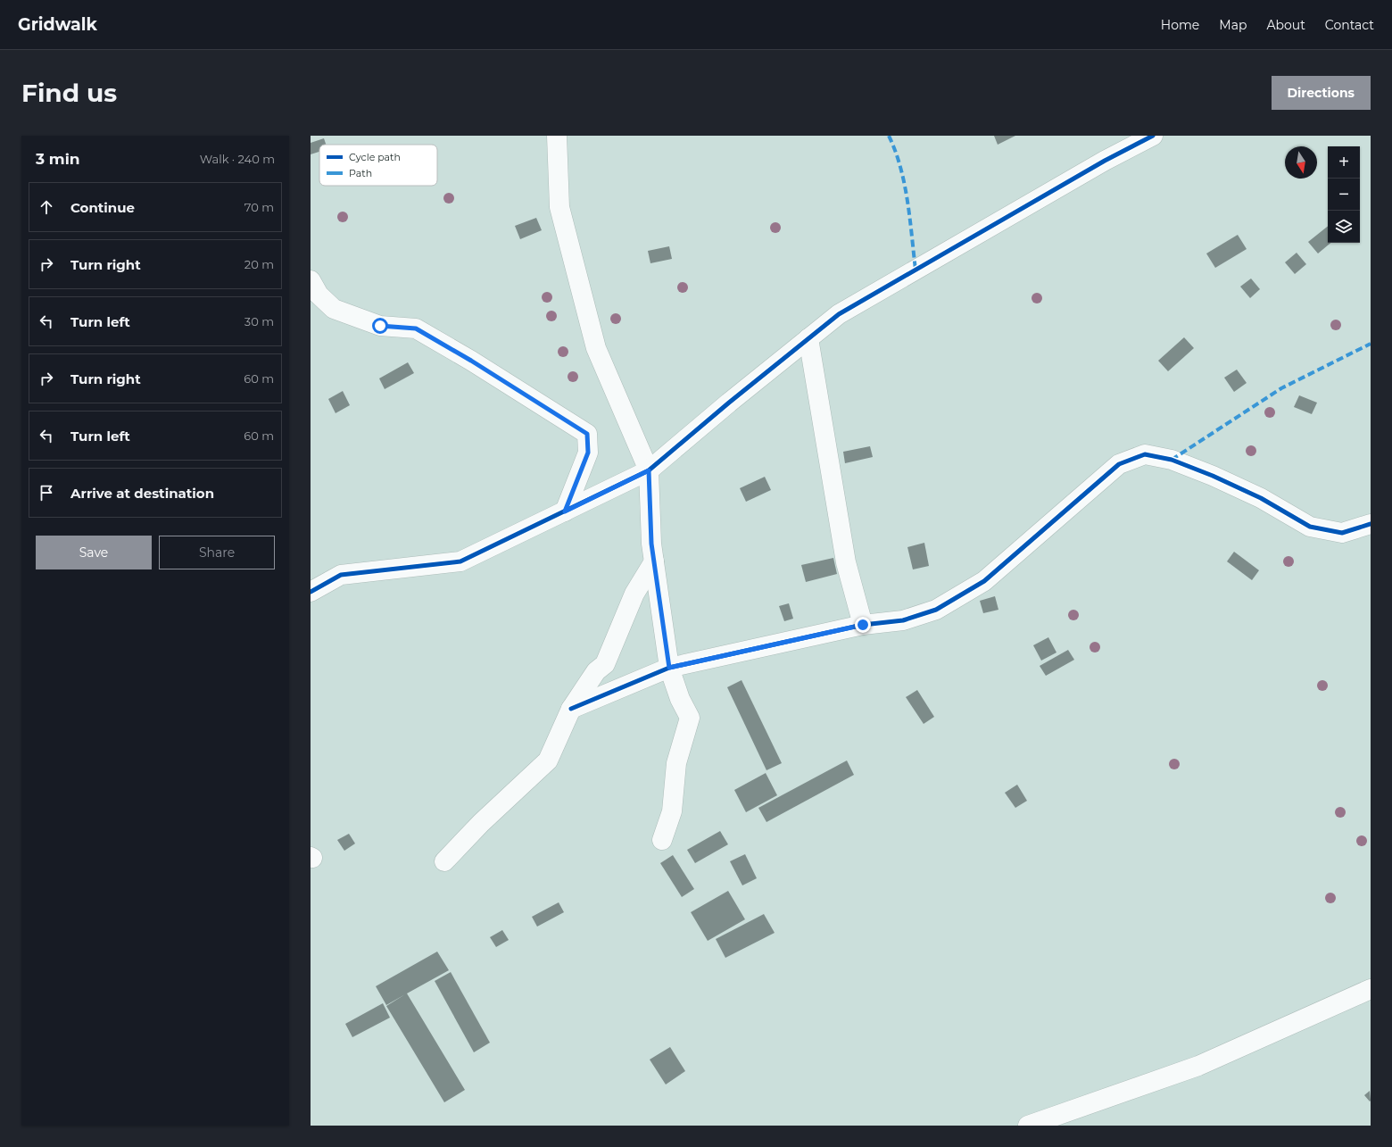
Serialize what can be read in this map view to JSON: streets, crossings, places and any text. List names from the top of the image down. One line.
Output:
{"legend":["Cycle path","Path"],"north":"bottom","page":{"header":"Gridwalk","nav":["Home","Map","About","Contact"],"buttons":["Directions",["Save","Share"]],"title":"Find us","heading":["3 min","Walk · 240 m"],"map_buttons":["+","−"],"list":[["Continue","70 m"],["Turn right","20 m"],["Turn left","30 m"],["Turn right","60 m"],["Turn left","60 m"],"Arrive at destination"]}}
